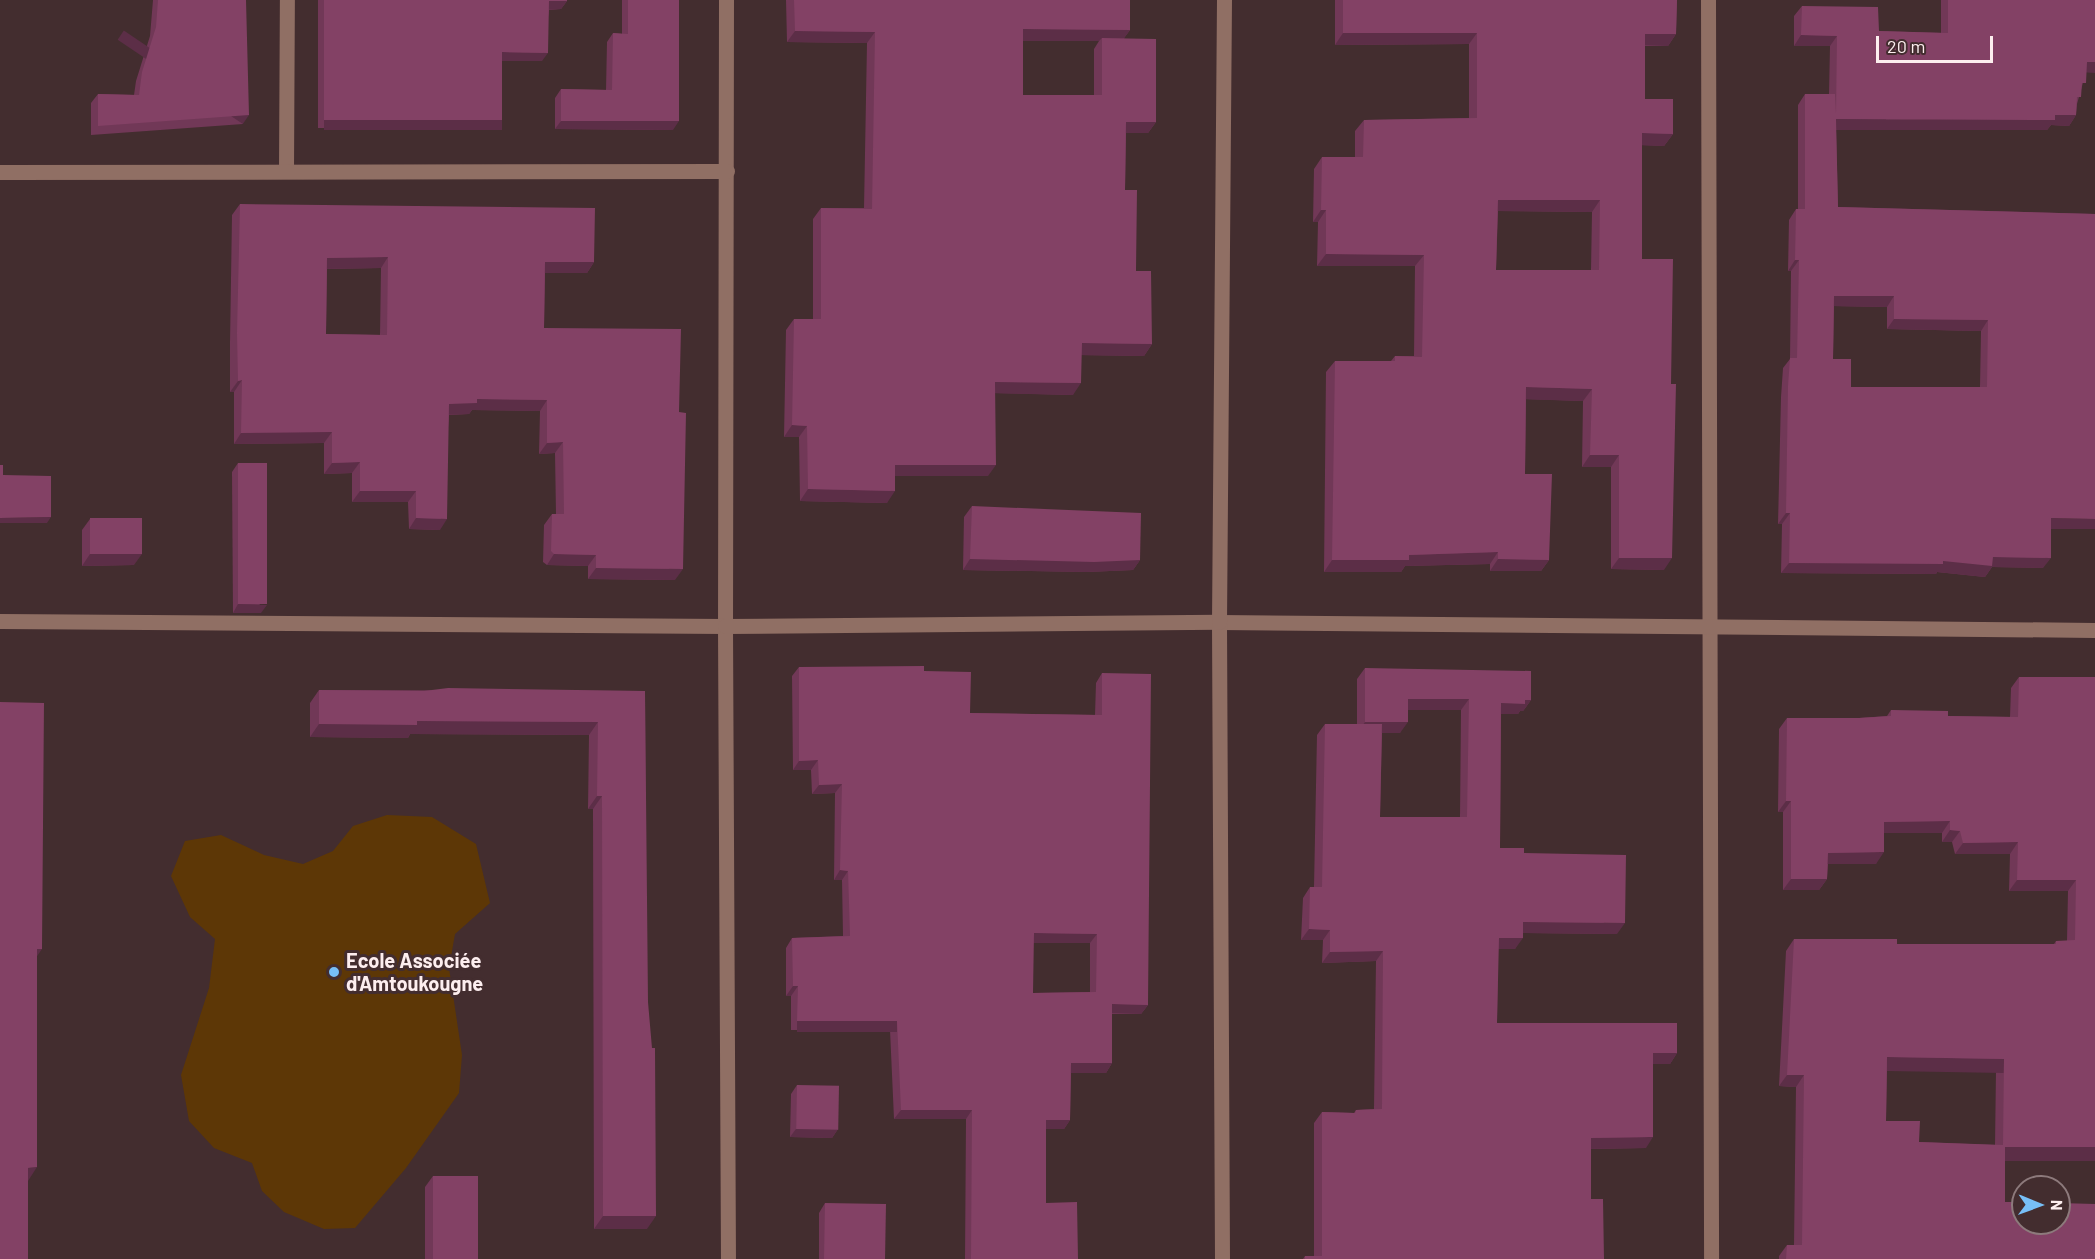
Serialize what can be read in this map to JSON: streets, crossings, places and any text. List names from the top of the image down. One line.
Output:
{"places":["Ecole Associée d'Amtoukougne"],"scale_bar":"20 m","north":"right"}
